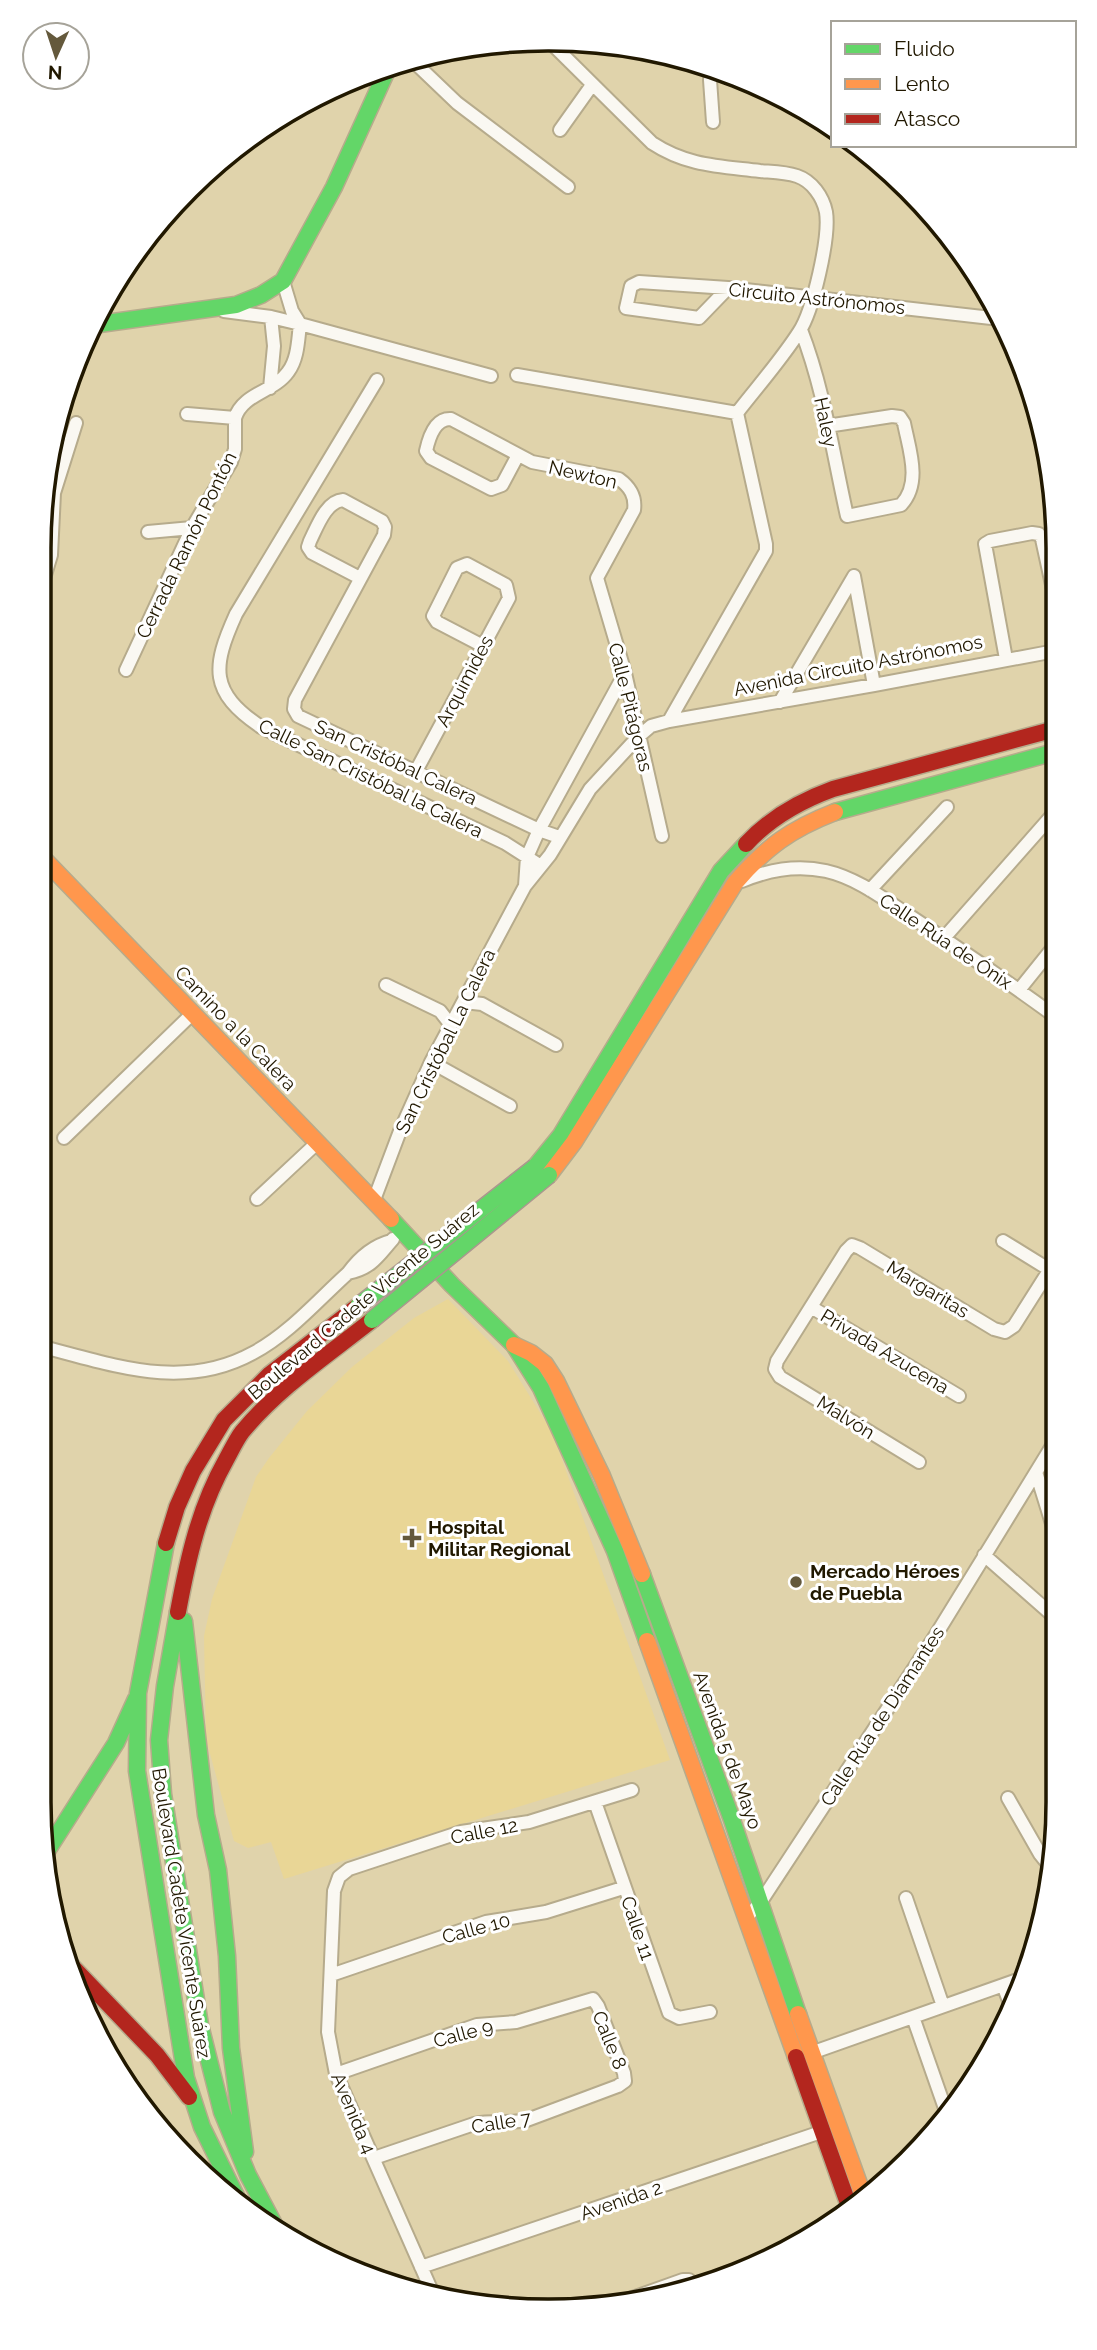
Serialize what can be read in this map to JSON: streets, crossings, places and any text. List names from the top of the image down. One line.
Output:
{"streets":{"main road":["Camino a la Calera","Boulevard Cadete Vicente Suárez","Avenida 5 de Mayo"],"street":["Circuito Astrónomos","Haley","Newton","Cerrada Ramón Pontón","Avenida Circuito Astrónomos","Arquimides","Calle Pitágoras","San Cristóbal Calera","Calle San Cristóbal la Calera","Calle Rúa de Ónix","San Cristóbal La Calera","Margaritas","Privada Azucena","Malvón","Calle Rúa de Diamantes","Calle 12","Calle 10","Calle 11","Calle 9","Calle 8","Avenida 4","Calle 7","Avenida 2"]},"crossings":[["Newton","Calle Pitágoras"],["Avenida Circuito Astrónomos","Calle Pitágoras"],["Avenida Circuito Astrónomos","San Cristóbal Calera"],["Avenida Circuito Astrónomos","Calle San Cristóbal la Calera"],["Avenida Circuito Astrónomos","San Cristóbal La Calera"],["Arquimides","San Cristóbal Calera"],["Calle San Cristóbal la Calera","San Cristóbal La Calera"],["Calle Rúa de Ónix","Boulevard Cadete Vicente Suárez"],["Camino a la Calera","San Cristóbal La Calera"],["Camino a la Calera","Avenida 5 de Mayo"],["Margaritas","Privada Azucena"],["Margaritas","Malvón"],["Privada Azucena","Malvón"],["Calle Rúa de Diamantes","Avenida 5 de Mayo"],["Avenida 5 de Mayo","Avenida 2"],["Calle 12","Calle 11"],["Calle 12","Avenida 4"],["Calle 10","Calle 11"],["Calle 10","Avenida 4"],["Calle 9","Calle 8"],["Calle 9","Avenida 4"],["Calle 8","Calle 7"],["Avenida 4","Calle 7"],["Avenida 4","Avenida 2"]],"places":{"health":["Hospital Militar Regional"],"other":["Mercado Héroes de Puebla"]},"legend":["Fluido","Lento","Atasco"],"north":"bottom"}
